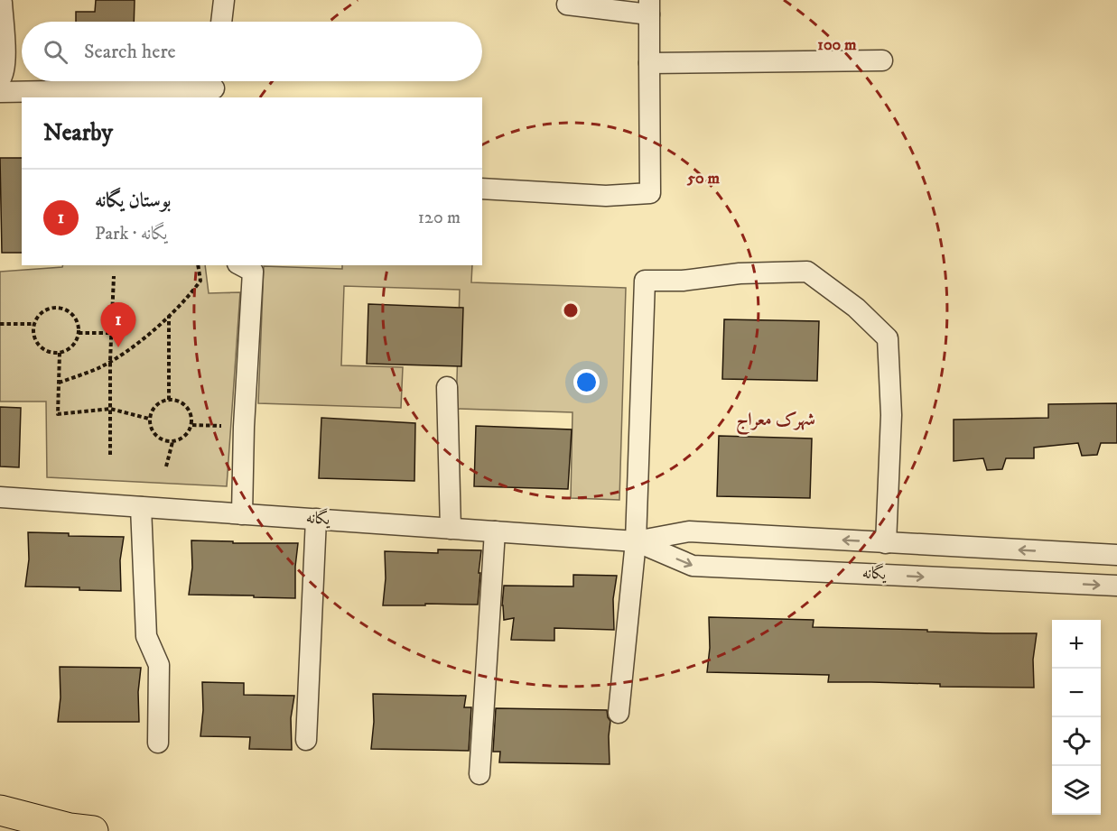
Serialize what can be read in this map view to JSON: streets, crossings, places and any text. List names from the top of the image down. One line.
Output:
{"streets":{"street":["یگانه"]},"districts":["شهرک معراج"],"page":{"search":"Search here","heading":"Nearby","list":[{"mark":"1","name":"بوستان یگانه","note":"Park · یگانه","value":"120 m"}],"pins":"1","map_buttons":["+","−"]},"rings":["100 m","50 m"]}
